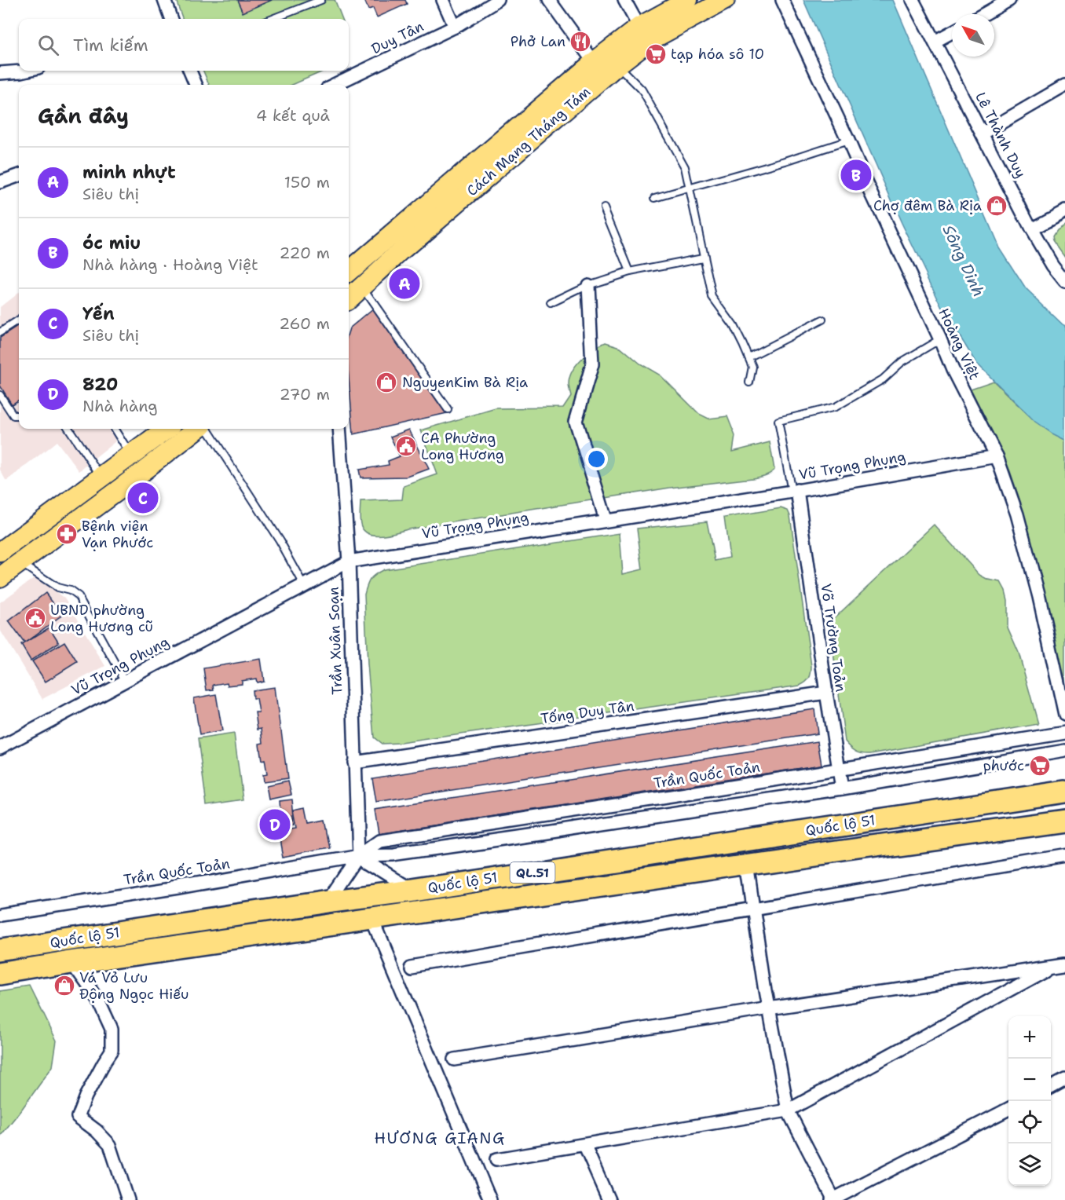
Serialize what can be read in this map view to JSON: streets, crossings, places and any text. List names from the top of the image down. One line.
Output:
{"streets":{"highway":["Quốc lộ 51","QL.51"],"main road":["Cách Mạng Tháng Tám"],"street":["Duy Tân","Lê Thành Duy","Hoàng Việt","Vũ Trọng Phụng","Võ Trường Toản","Trần Xuân Soạn","Tống Duy Tân","Trần Quốc Toản"]},"crossings":[["Hoàng Việt","Vũ Trọng Phụng"],["Vũ Trọng Phụng","Võ Trường Toản"],["Vũ Trọng Phụng","Trần Xuân Soạn"],["Võ Trường Toản","Tống Duy Tân"],["Võ Trường Toản","Trần Quốc Toản"],["Trần Xuân Soạn","Tống Duy Tân"],["Trần Xuân Soạn","Trần Quốc Toản"]],"districts":["HƯƠNG GIANG"],"water":["Sông Dinh"],"places":{"restaurant":["Phở Lan"],"supermarket":["tạp hóa sô 10","phước"],"shop":["Chợ đêm Bà Rịa","NguyenKim Bà Rịa","Vá Vỏ Lưu Động Ngọc Hiếu"],"public building":["CA Phường Long Hương","UBND phường Long Hương cũ"],"pharmacy":["Bệnh viện Vạn Phước"]},"north":"top left","page":{"search":"Tìm kiếm","heading":["Gần đây","4 kết quả"],"list":[{"mark":"A","name":"minh nhựt","note":"Siêu thị","value":"150 m"},{"mark":"B","name":"óc miu","note":"Nhà hàng · Hoàng Việt","value":"220 m"},{"mark":"C","name":"Yến","note":"Siêu thị","value":"260 m"},{"mark":"D","name":"820","note":"Nhà hàng","value":"270 m"}],"pins":["B","A","C","D"],"map_buttons":["+","−"]}}
